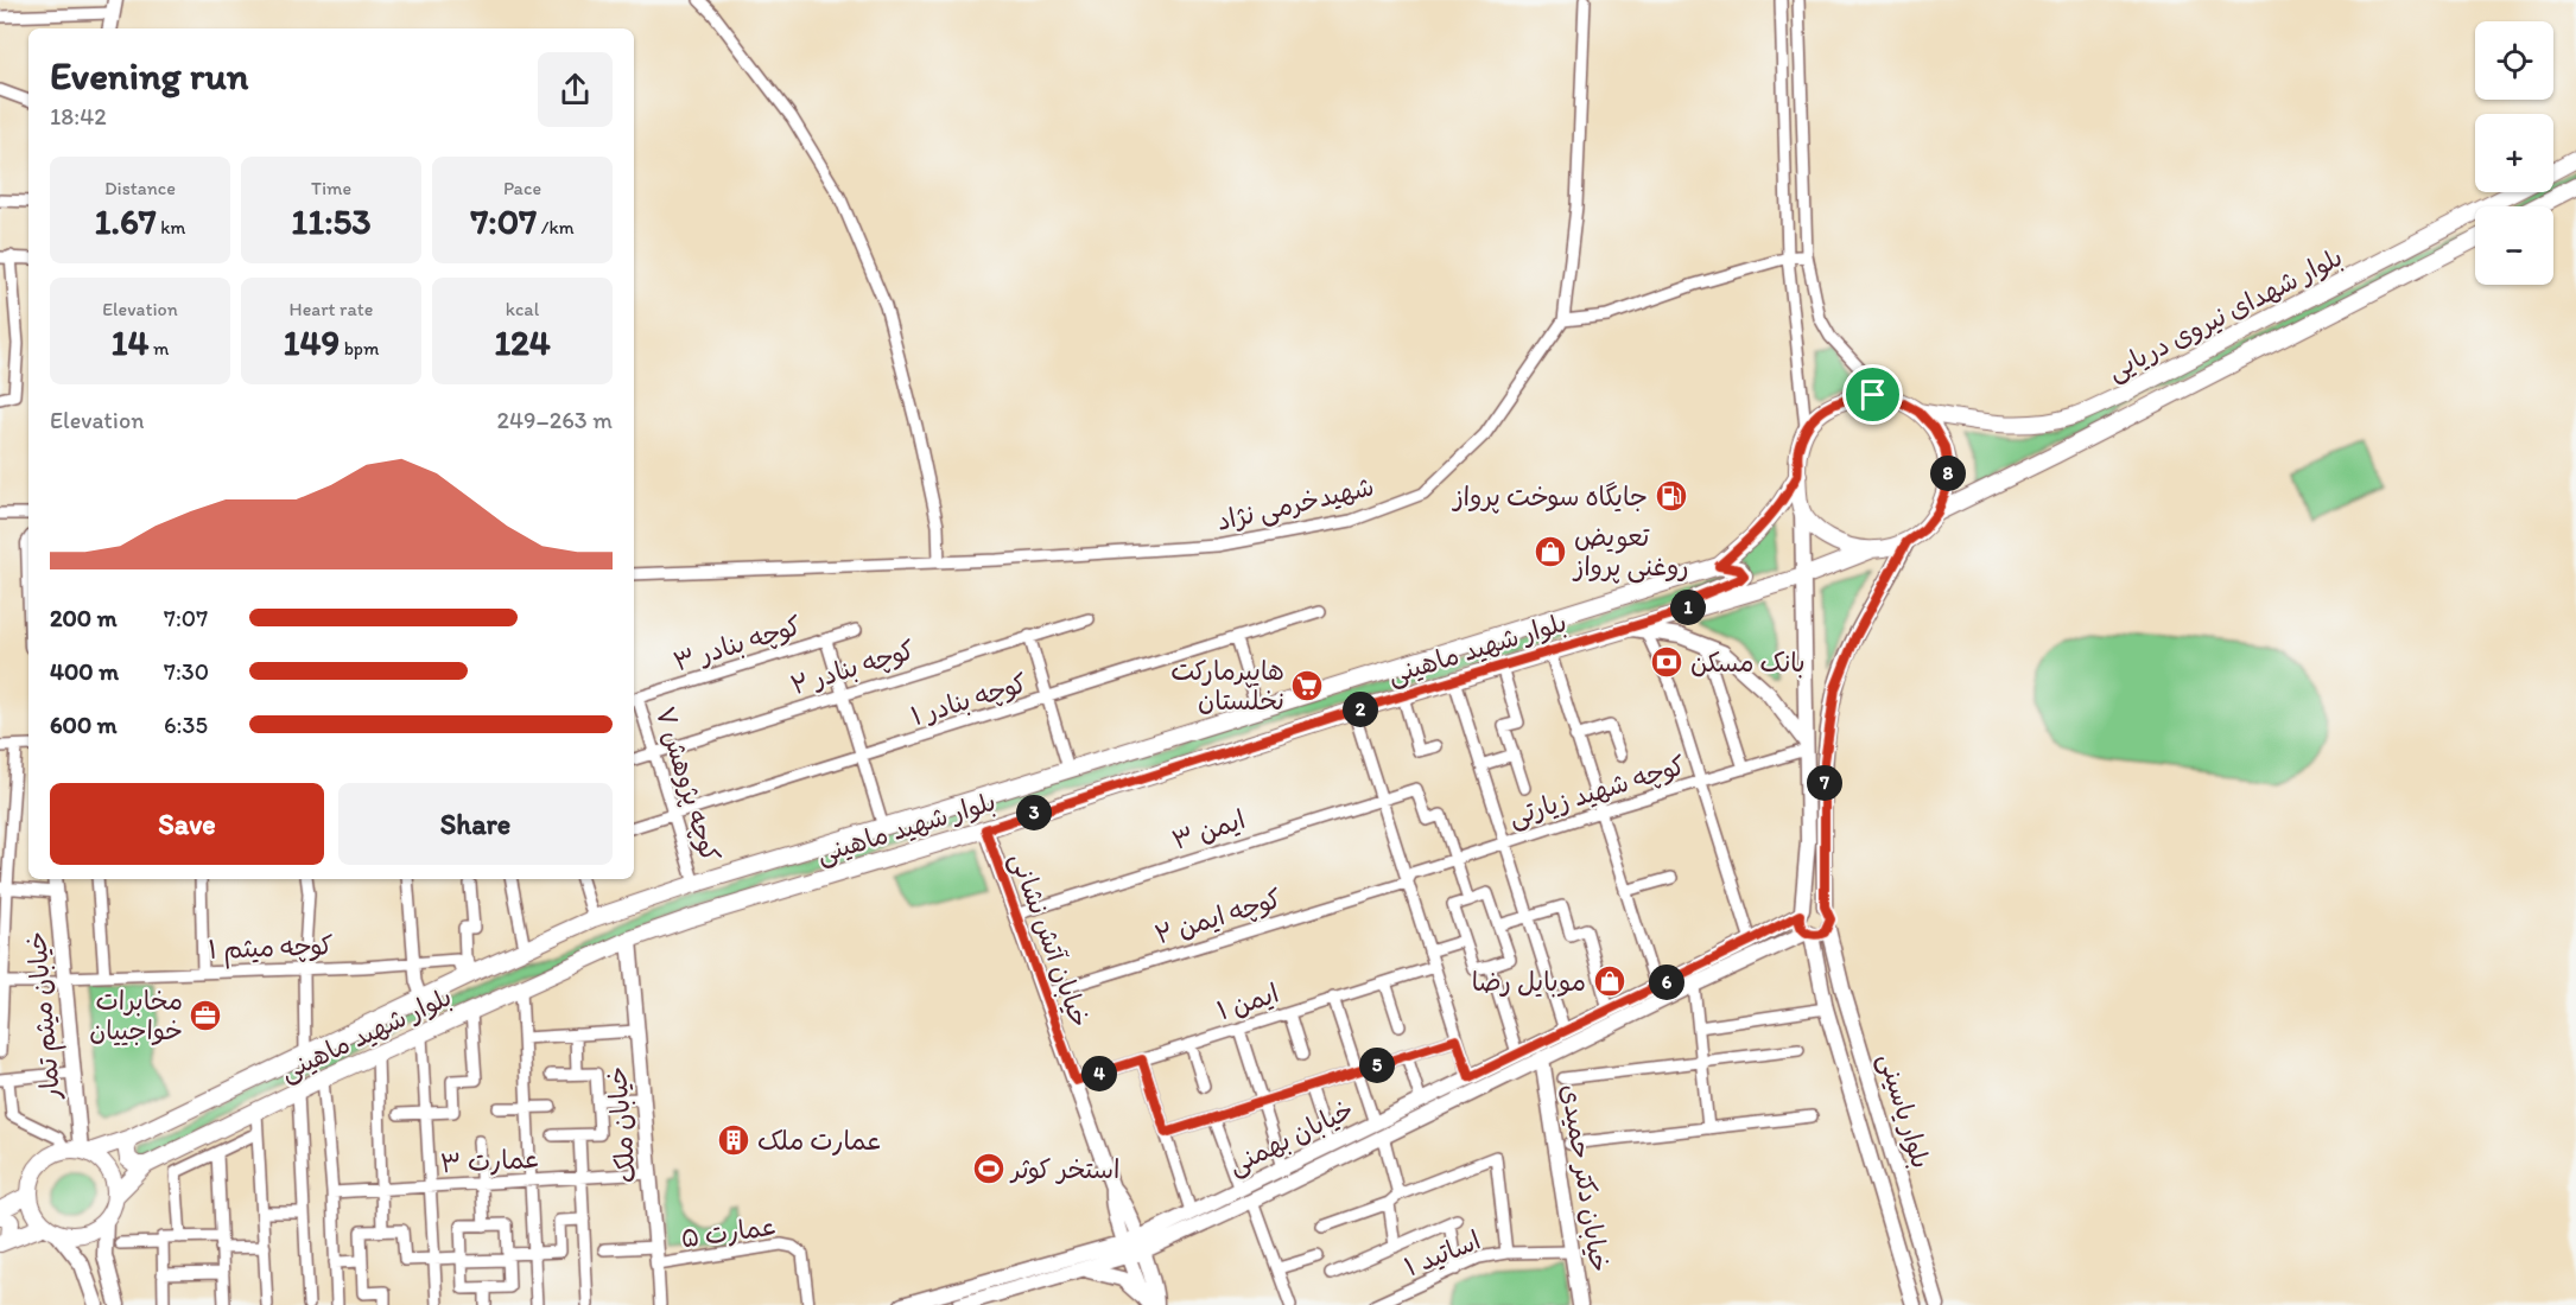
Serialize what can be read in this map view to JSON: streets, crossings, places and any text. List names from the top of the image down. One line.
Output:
{"streets":{"main road":["بلوار شهدای نیروی دریایی","بلوار شهید ماهینی"],"street":["شهیدخرمی نژاد","کوچه بنادر ۳","کوچه بنادر ۲","کوچه بنادر ۱","کوچه پژوهش ۷","کوچه شهید زیارتی","ایمن ۳","کوچه ایمن ۲","خیابان آتش نشانی","کوچه میثم ۱","ایمن ۱","خیابان میثم تمار","بلوار یاسینی","خیابان ملک","خیابان بهمنی","عمارت ۳","خیابان دکتر حمیدی","عمارت ۵","اساتید ۱"]},"crossings":[["بلوار شهدای نیروی دریایی","بلوار شهید ماهینی"],["کوچه بنادر ۳","کوچه پژوهش ۷"],["بلوار شهید ماهینی","کوچه پژوهش ۷"],["بلوار شهید ماهینی","خیابان آتش نشانی"],["بلوار شهید ماهینی","کوچه میثم ۱"],["بلوار شهید ماهینی","خیابان میثم تمار"],["بلوار شهید ماهینی","خیابان ملک"],["کوچه بنادر ۲","کوچه پژوهش ۷"],["کوچه بنادر ۱","کوچه پژوهش ۷"],["کوچه شهید زیارتی","ایمن ۳"],["کوچه شهید زیارتی","کوچه ایمن ۲"],["ایمن ۳","خیابان آتش نشانی"],["کوچه ایمن ۲","خیابان آتش نشانی"],["خیابان آتش نشانی","ایمن ۱"],["خیابان آتش نشانی","خیابان بهمنی"],["کوچه میثم ۱","خیابان میثم تمار"],["بلوار یاسینی","خیابان بهمنی"],["خیابان ملک","عمارت ۳"],["خیابان ملک","عمارت ۵"],["خیابان بهمنی","خیابان دکتر حمیدی"],["خیابان دکتر حمیدی","اساتید ۱"]],"places":{"fuel station":["جایگاه سوخت پرواز"],"shop":["تعویض روغنی پرواز","موبایل رضا"],"bank":["بانک مسکن"],"supermarket":["هایپرمارکت نخلستان"],"office":["مخابرات خواجییان"],"building":["عمارت ملک"],"sports":["استخر کوثر"]},"page":{"map_buttons":["+","−"],"heading":["Evening run","18:42"],"stats":[["Distance","1.67 km"],["Time","11:53"],["Pace","7:07 /km"],["Elevation","14 m"],["Heart rate","149 bpm"],["kcal","124"]],"chart":["Elevation","249–263 m"],"pins":["8","1","2","7","3","6","5","4"],"list":[{"name":"200 m","note":"7:07"},{"name":"400 m","note":"7:30"},{"name":"600 m","note":"6:35"}],"buttons":["Save","Share"]}}
